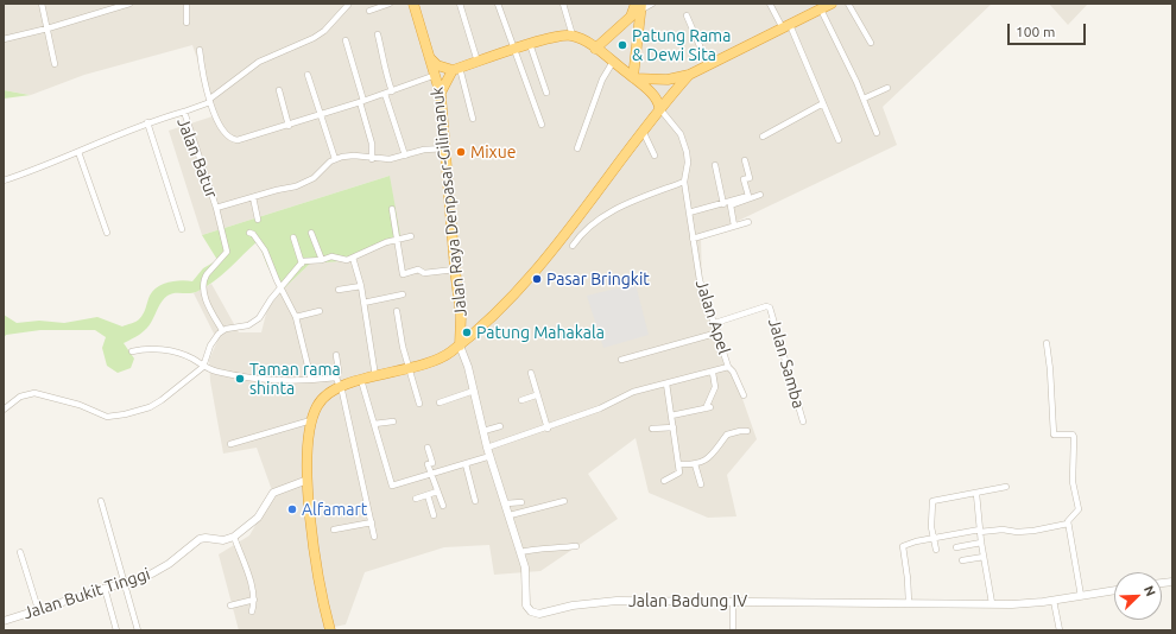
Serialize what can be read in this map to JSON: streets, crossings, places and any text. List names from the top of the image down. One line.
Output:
{"streets":{"highway":["Jalan Raya Denpasar-Gilimanuk"],"street":["Jalan Batur","Jalan Apel","Jalan Samba","Jalan Bukit Tinggi","Jalan Badung IV"]},"crossings":[["Jalan Raya Denpasar-Gilimanuk","Jalan Apel"],["Jalan Raya Denpasar-Gilimanuk","Jalan Badung IV"],["Jalan Apel","Jalan Samba"],["Jalan Apel","Jalan Badung IV"]],"places":["Patung Rama & Dewi Sita","Mixue","Pasar Bringkit","Patung Mahakala","Taman rama shinta","Alfamart"],"scale_bar":"100 m","north":"top right"}
